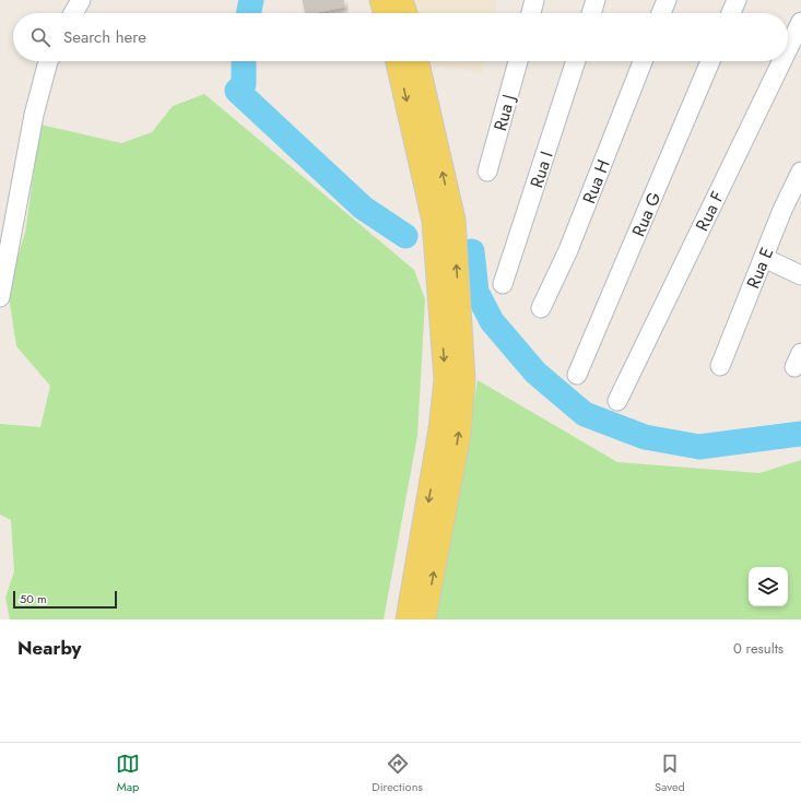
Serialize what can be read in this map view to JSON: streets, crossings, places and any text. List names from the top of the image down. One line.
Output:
{"streets":{"street":["Rua J","Rua I","Rua H","Rua F","Rua G","Rua E"]},"scale_bar":"50 m","page":{"search":"Search here","scale":"50 m","heading":["Nearby","0 results"],"nav":["Map","Directions","Saved"]}}
